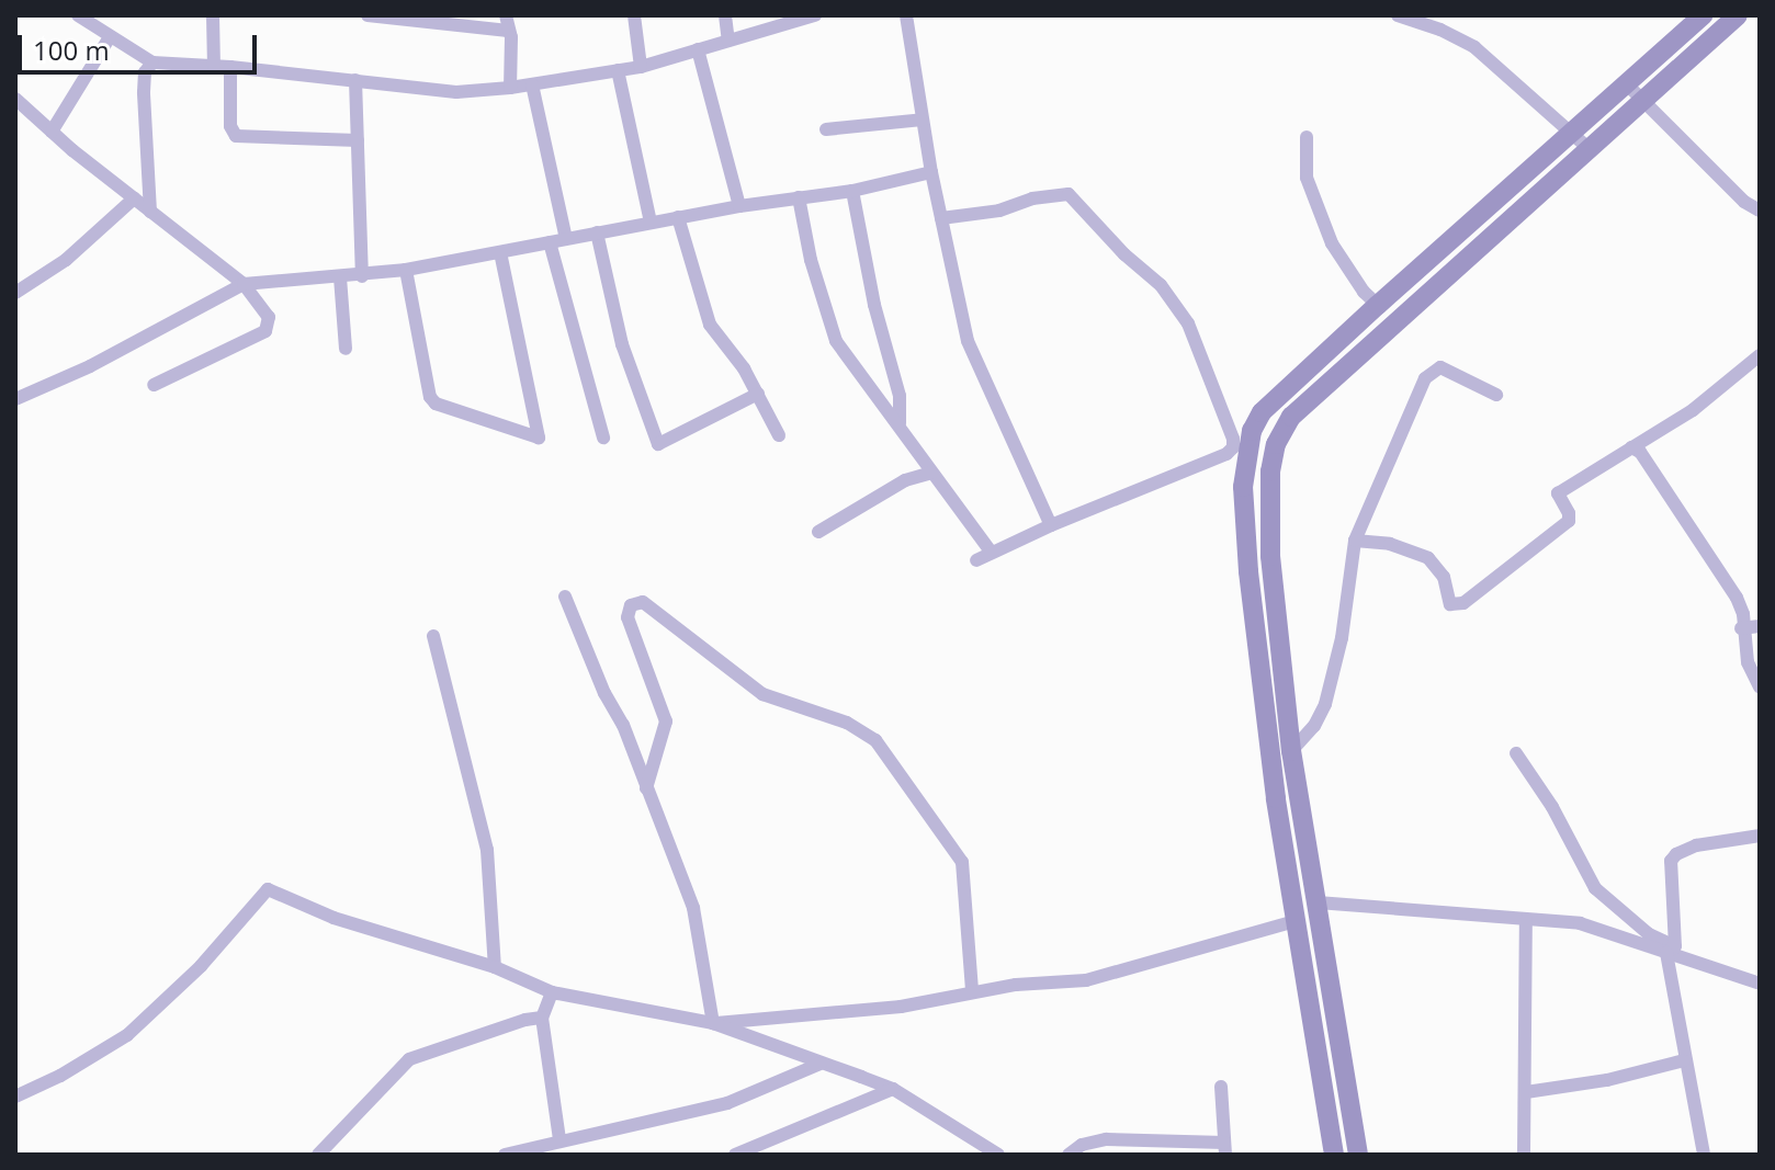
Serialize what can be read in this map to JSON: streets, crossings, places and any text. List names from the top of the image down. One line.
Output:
{"scale_bar":"100 m"}
